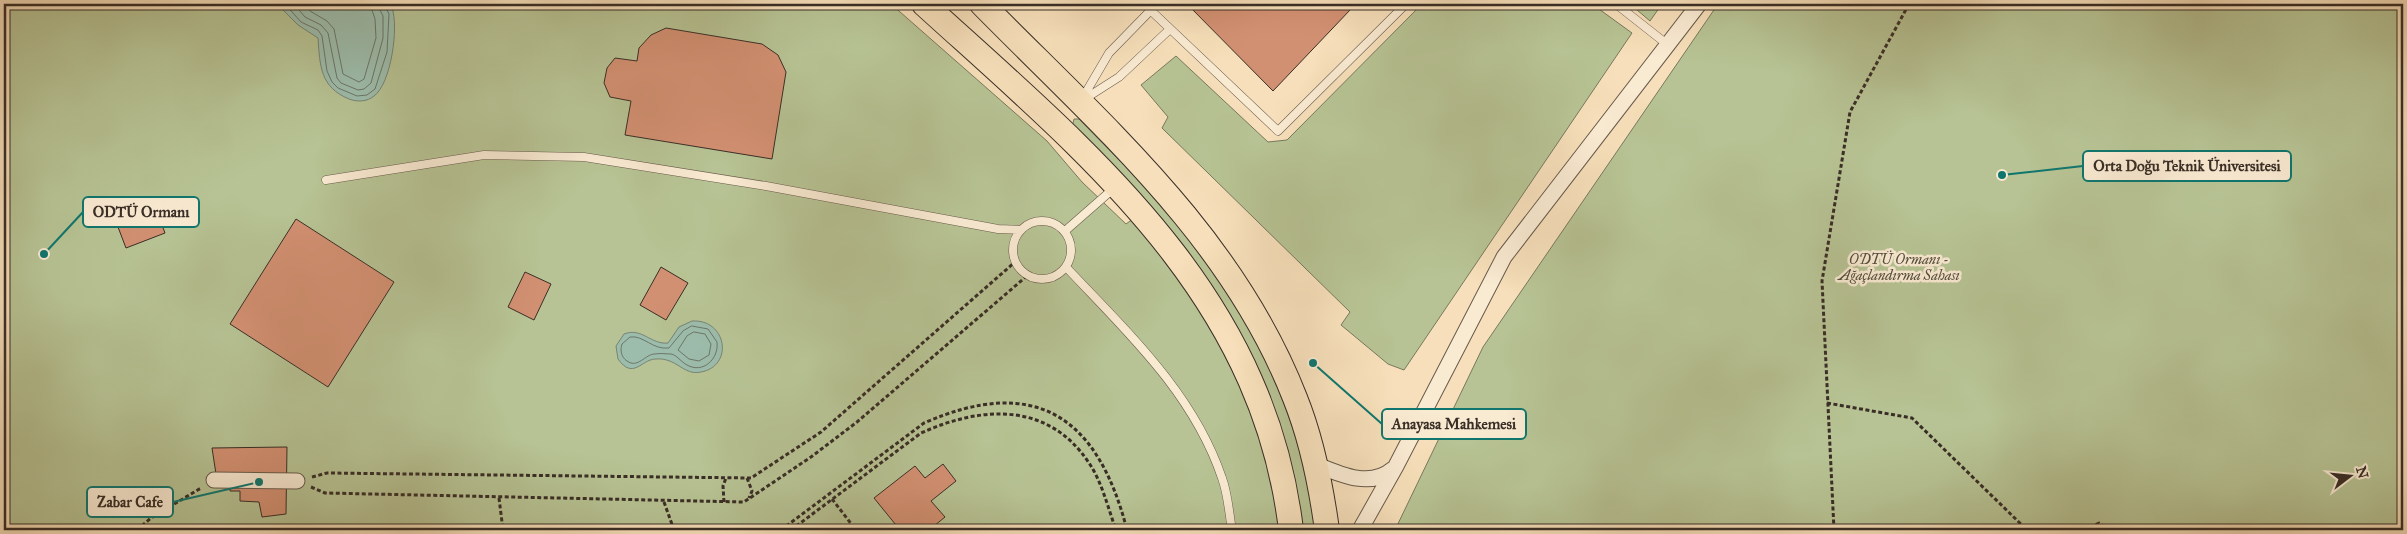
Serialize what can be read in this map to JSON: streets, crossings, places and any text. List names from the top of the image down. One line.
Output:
{"parks":["ODTÜ Ormanı - Ağaçlandırma Sahası"],"places":["Orta Doğu Teknik Üniversitesi","ODTÜ Ormanı","Anayasa Mahkemesi","Zabar Cafe"],"north":"right"}
